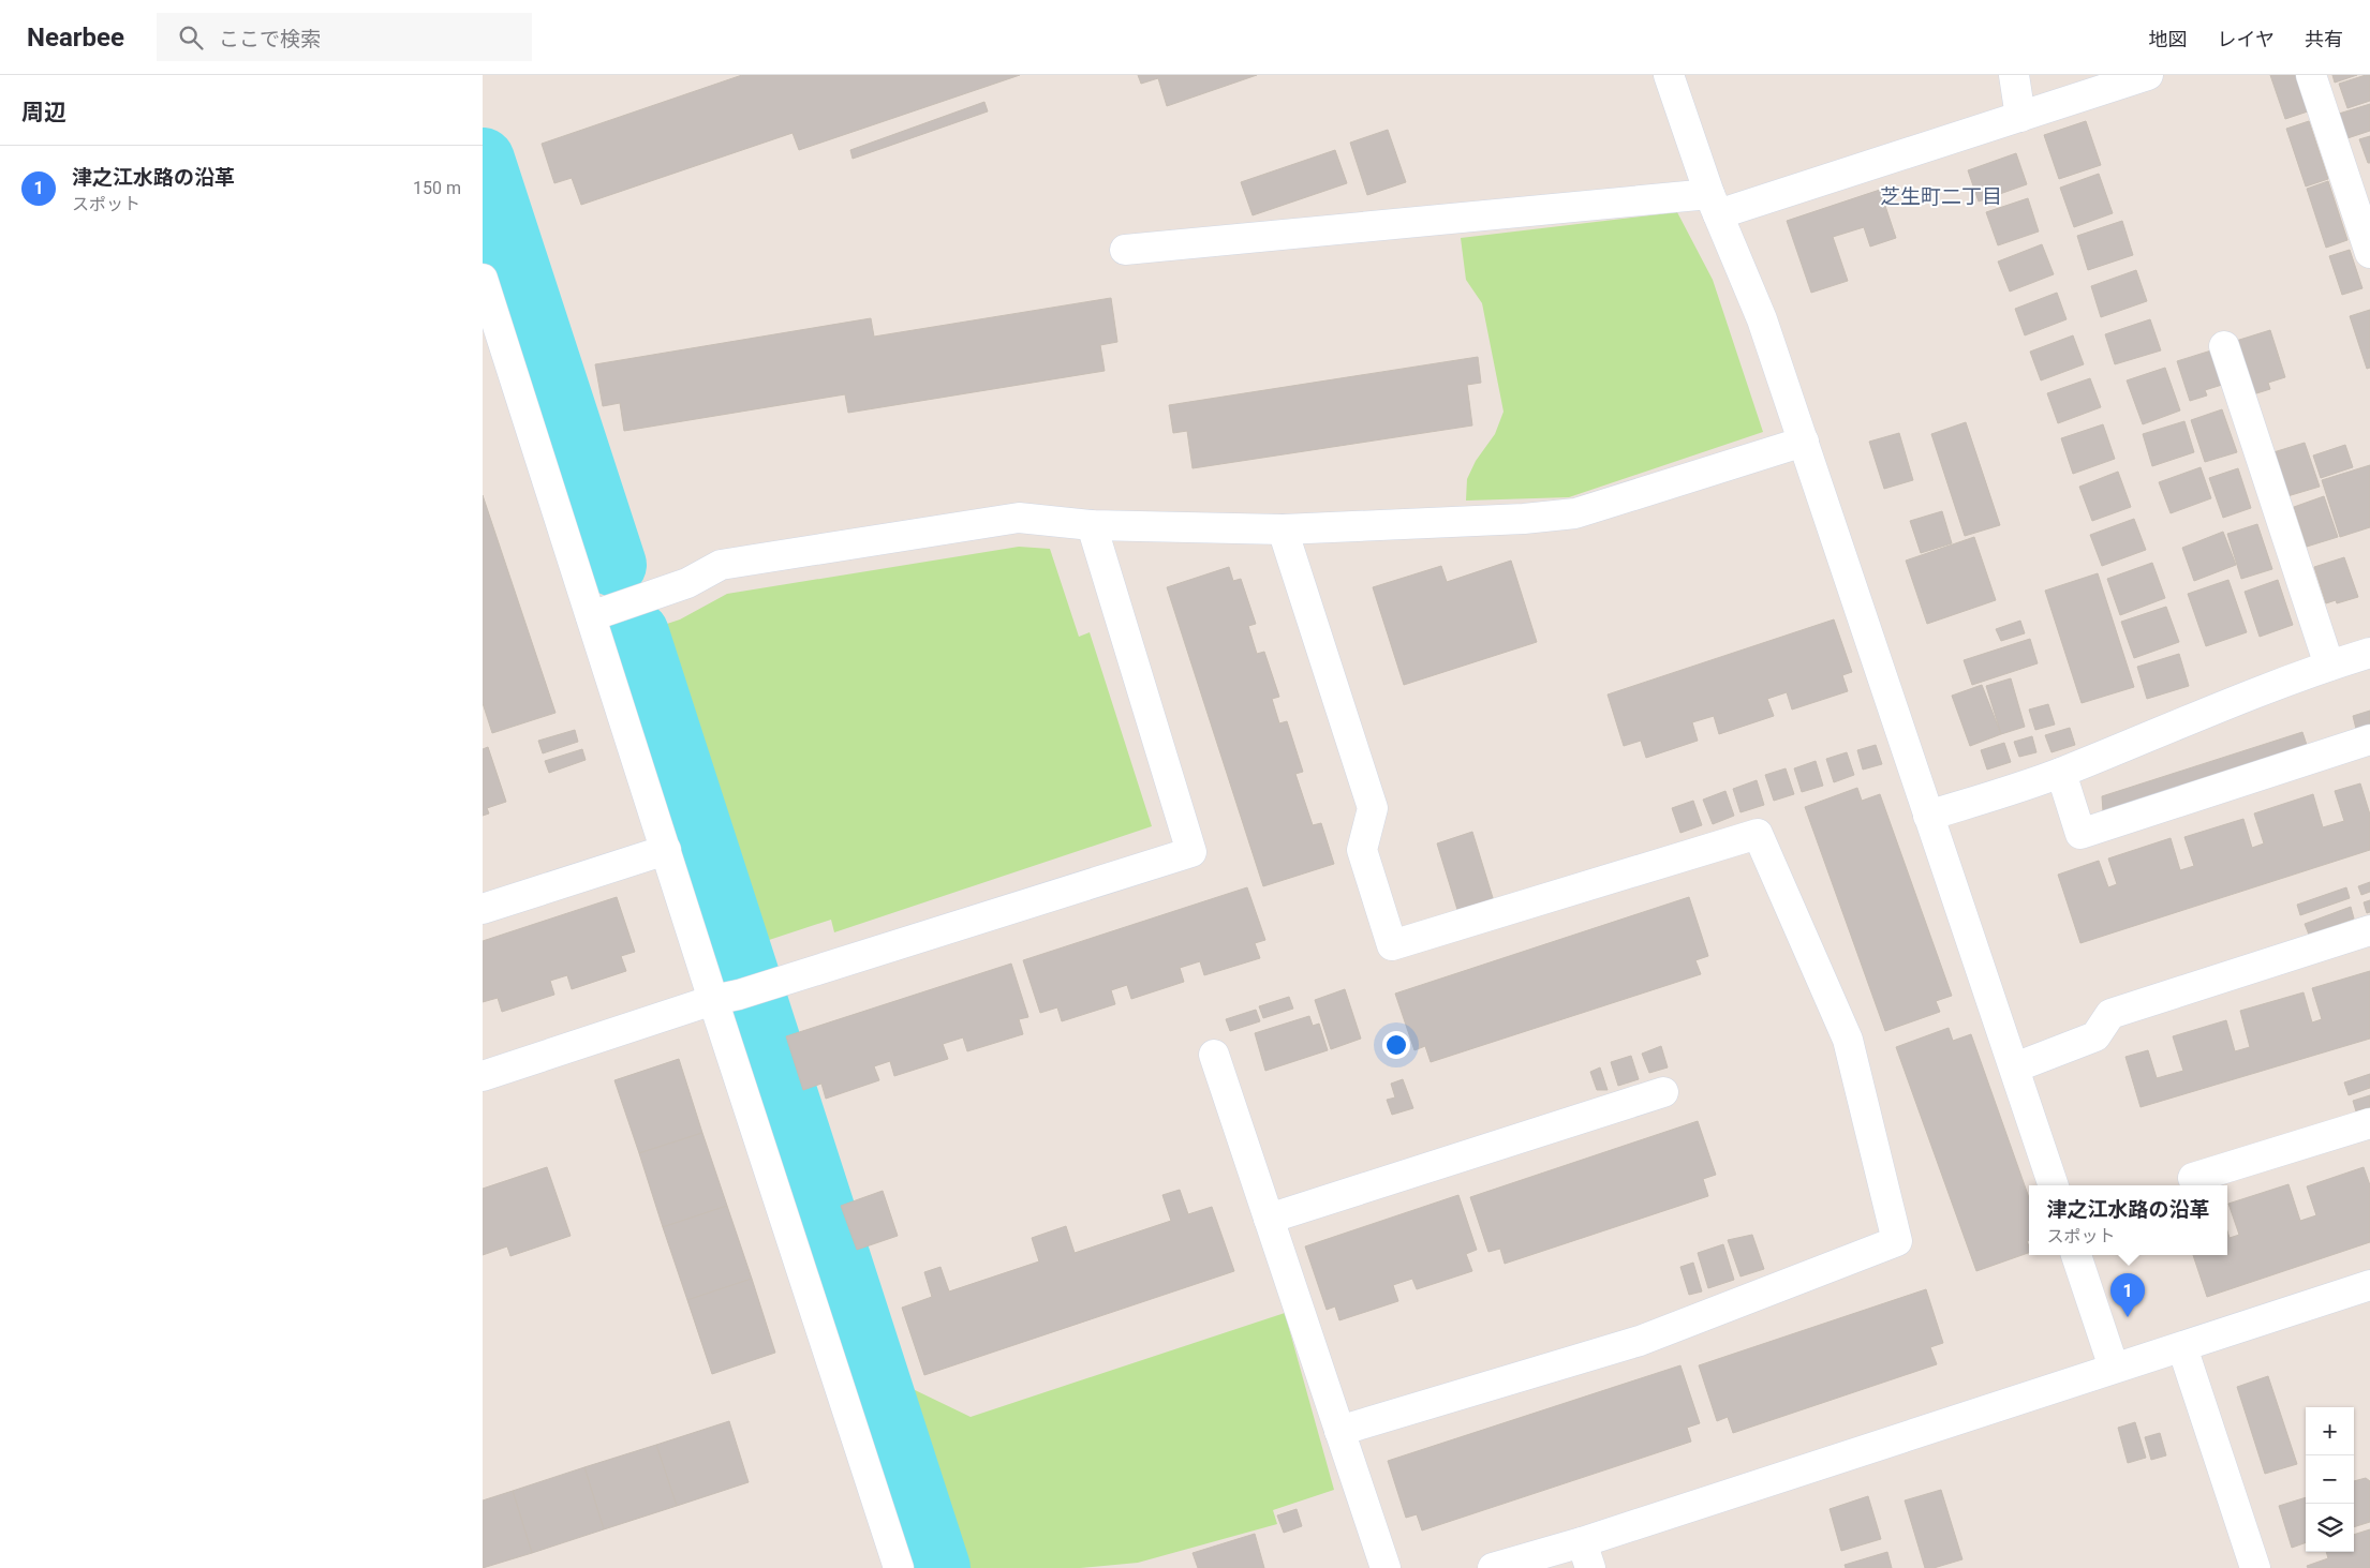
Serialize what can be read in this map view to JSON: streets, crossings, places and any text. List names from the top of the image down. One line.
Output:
{"districts":["芝生町二丁目"],"page":{"header":"Nearbee","search":"ここで検索","nav":["地図","レイヤ","共有"],"heading":"周辺","list":[{"mark":"1","name":"津之江水路の沿革","note":"スポット","value":"150 m"}],"popup":["津之江水路の沿革","スポット"],"pins":"1","map_buttons":["+","−"]}}
